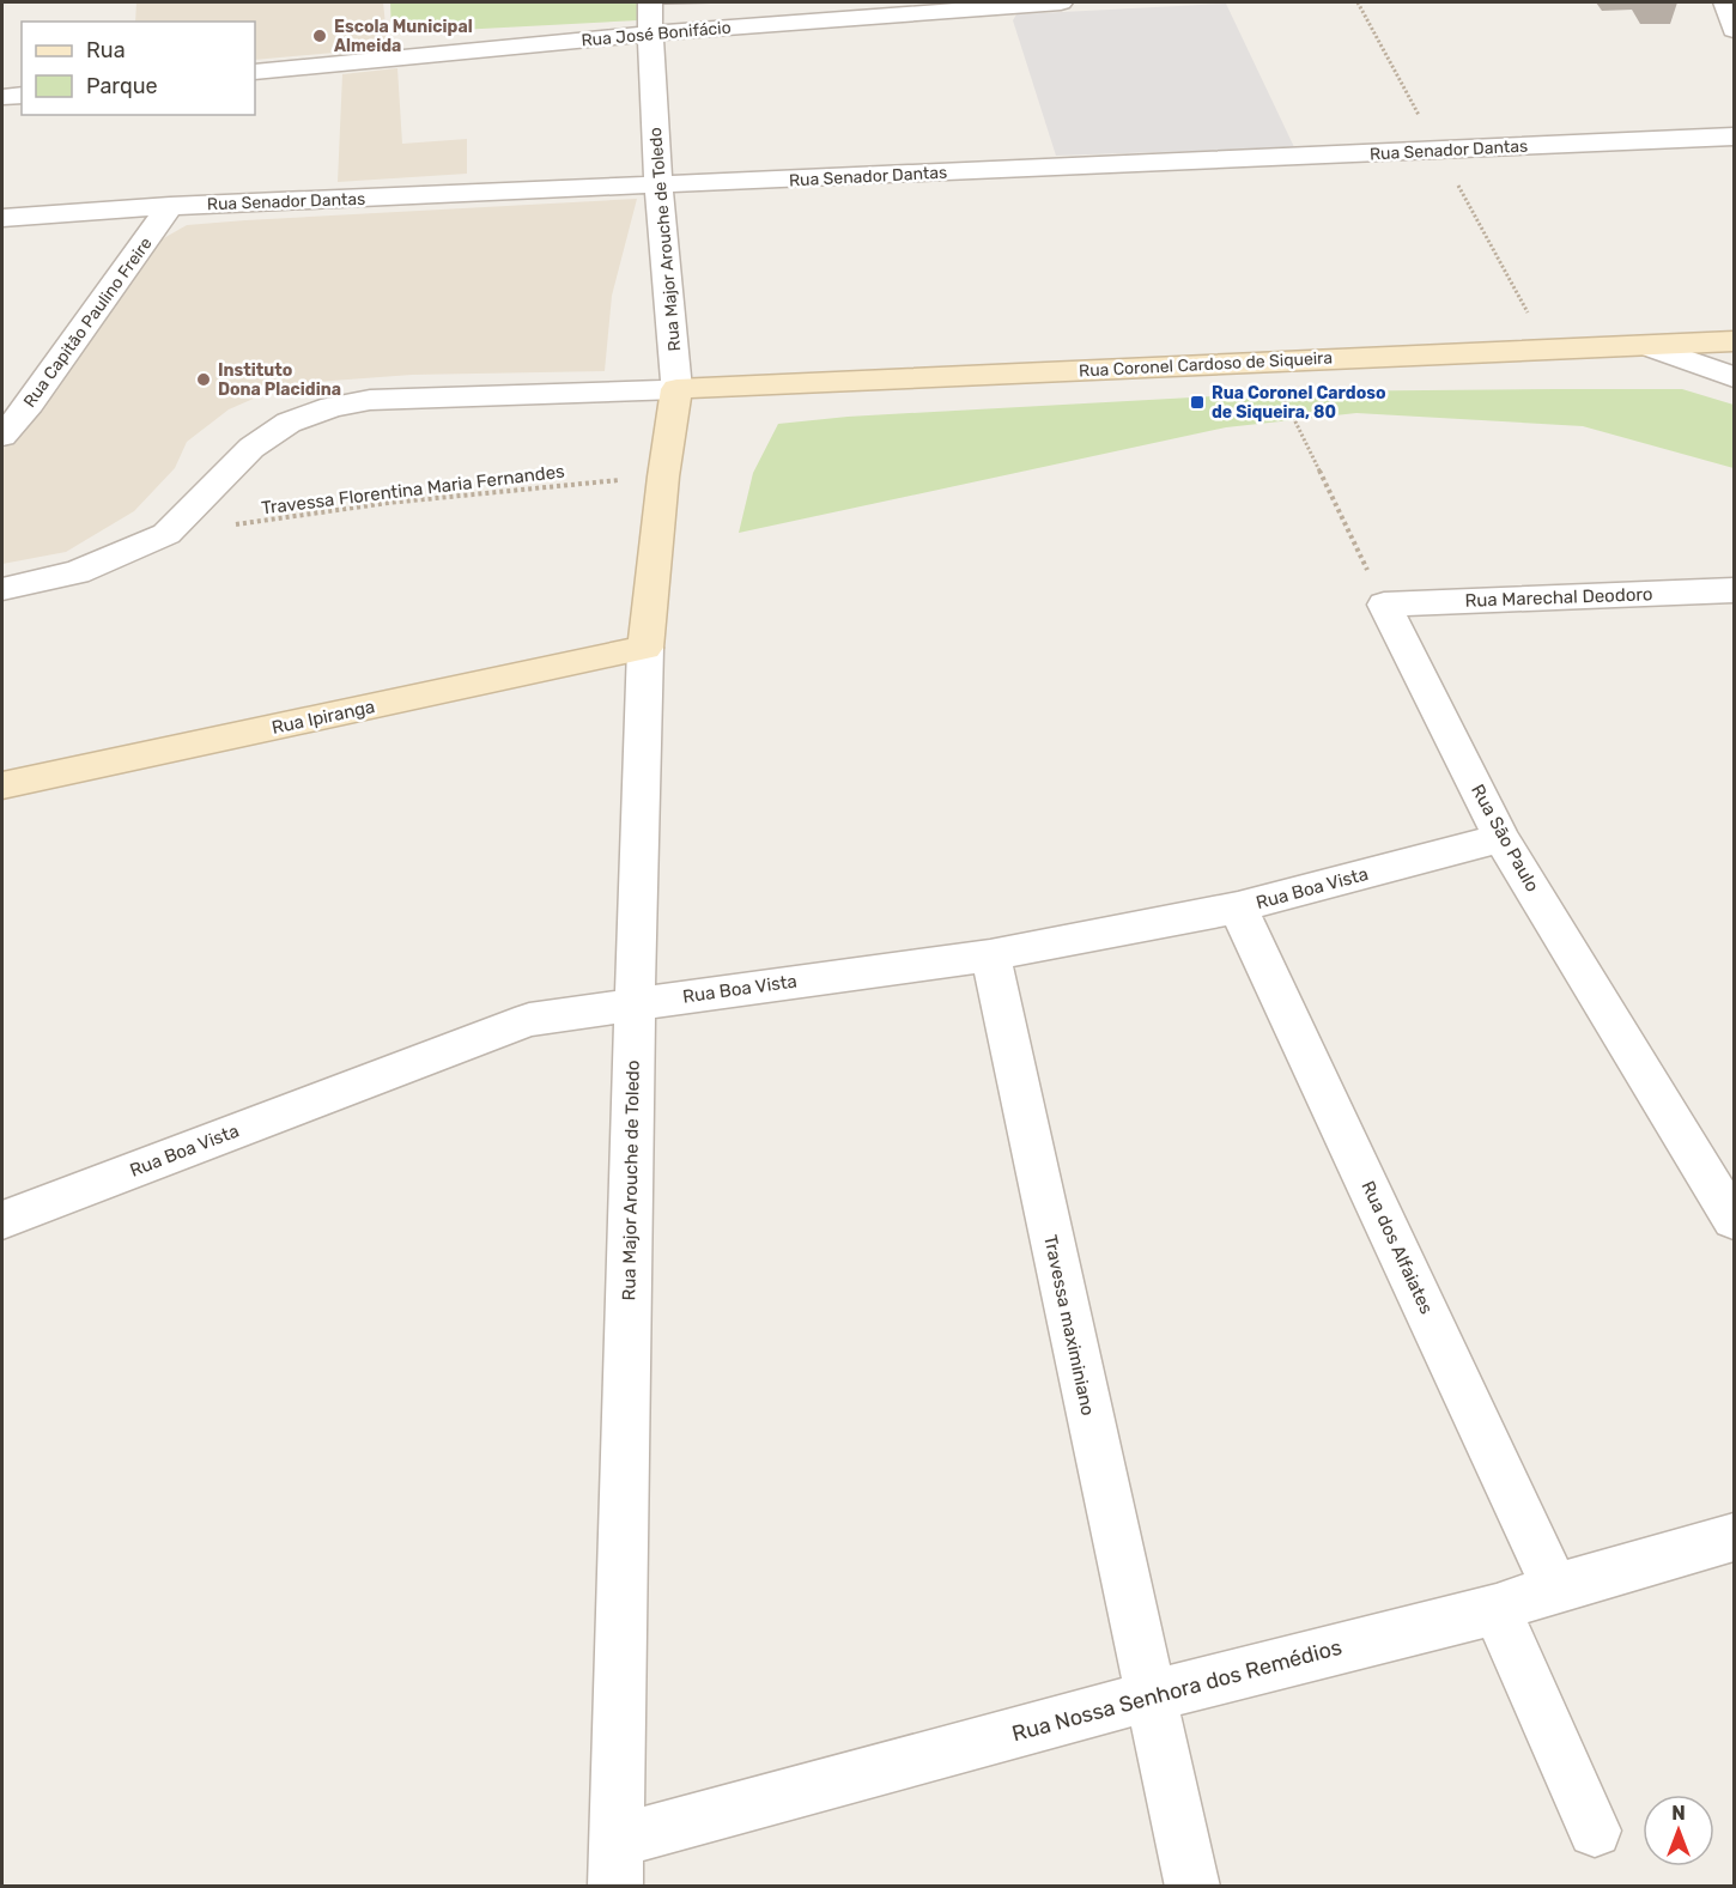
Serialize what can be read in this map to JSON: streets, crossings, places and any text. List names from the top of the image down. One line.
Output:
{"streets":{"main road":["Rua Major Arouche de Toledo","Rua Coronel Cardoso de Siqueira","Rua Ipiranga"],"street":["Rua José Bonifácio","Rua Senador Dantas","Rua Capitão Paulino Freire","Rua Marechal Deodoro","Rua São Paulo","Rua Boa Vista","Rua dos Alfaiates","Travessa maximiniano","Rua Nossa Senhora dos Remédios"],"path":["Travessa Florentina Maria Fernandes"]},"crossings":[["Rua José Bonifácio","Rua Major Arouche de Toledo"],["Rua Senador Dantas","Rua Major Arouche de Toledo"],["Rua Senador Dantas","Rua Capitão Paulino Freire"],["Rua Major Arouche de Toledo","Rua Coronel Cardoso de Siqueira"],["Rua Major Arouche de Toledo","Travessa Florentina Maria Fernandes"],["Rua Major Arouche de Toledo","Rua Ipiranga"],["Rua Major Arouche de Toledo","Rua Boa Vista"],["Rua Major Arouche de Toledo","Rua Nossa Senhora dos Remédios"],["Rua Marechal Deodoro","Rua São Paulo"],["Rua São Paulo","Rua Boa Vista"],["Rua Boa Vista","Rua dos Alfaiates"],["Rua Boa Vista","Travessa maximiniano"],["Rua dos Alfaiates","Rua Nossa Senhora dos Remédios"],["Travessa maximiniano","Rua Nossa Senhora dos Remédios"]],"places":{"other":["Escola Municipal Almeida","Instituto Dona Placidina"],"transit":["Rua Coronel Cardoso de Siqueira, 80"]},"legend":["Rua","Parque"],"north":"top"}
